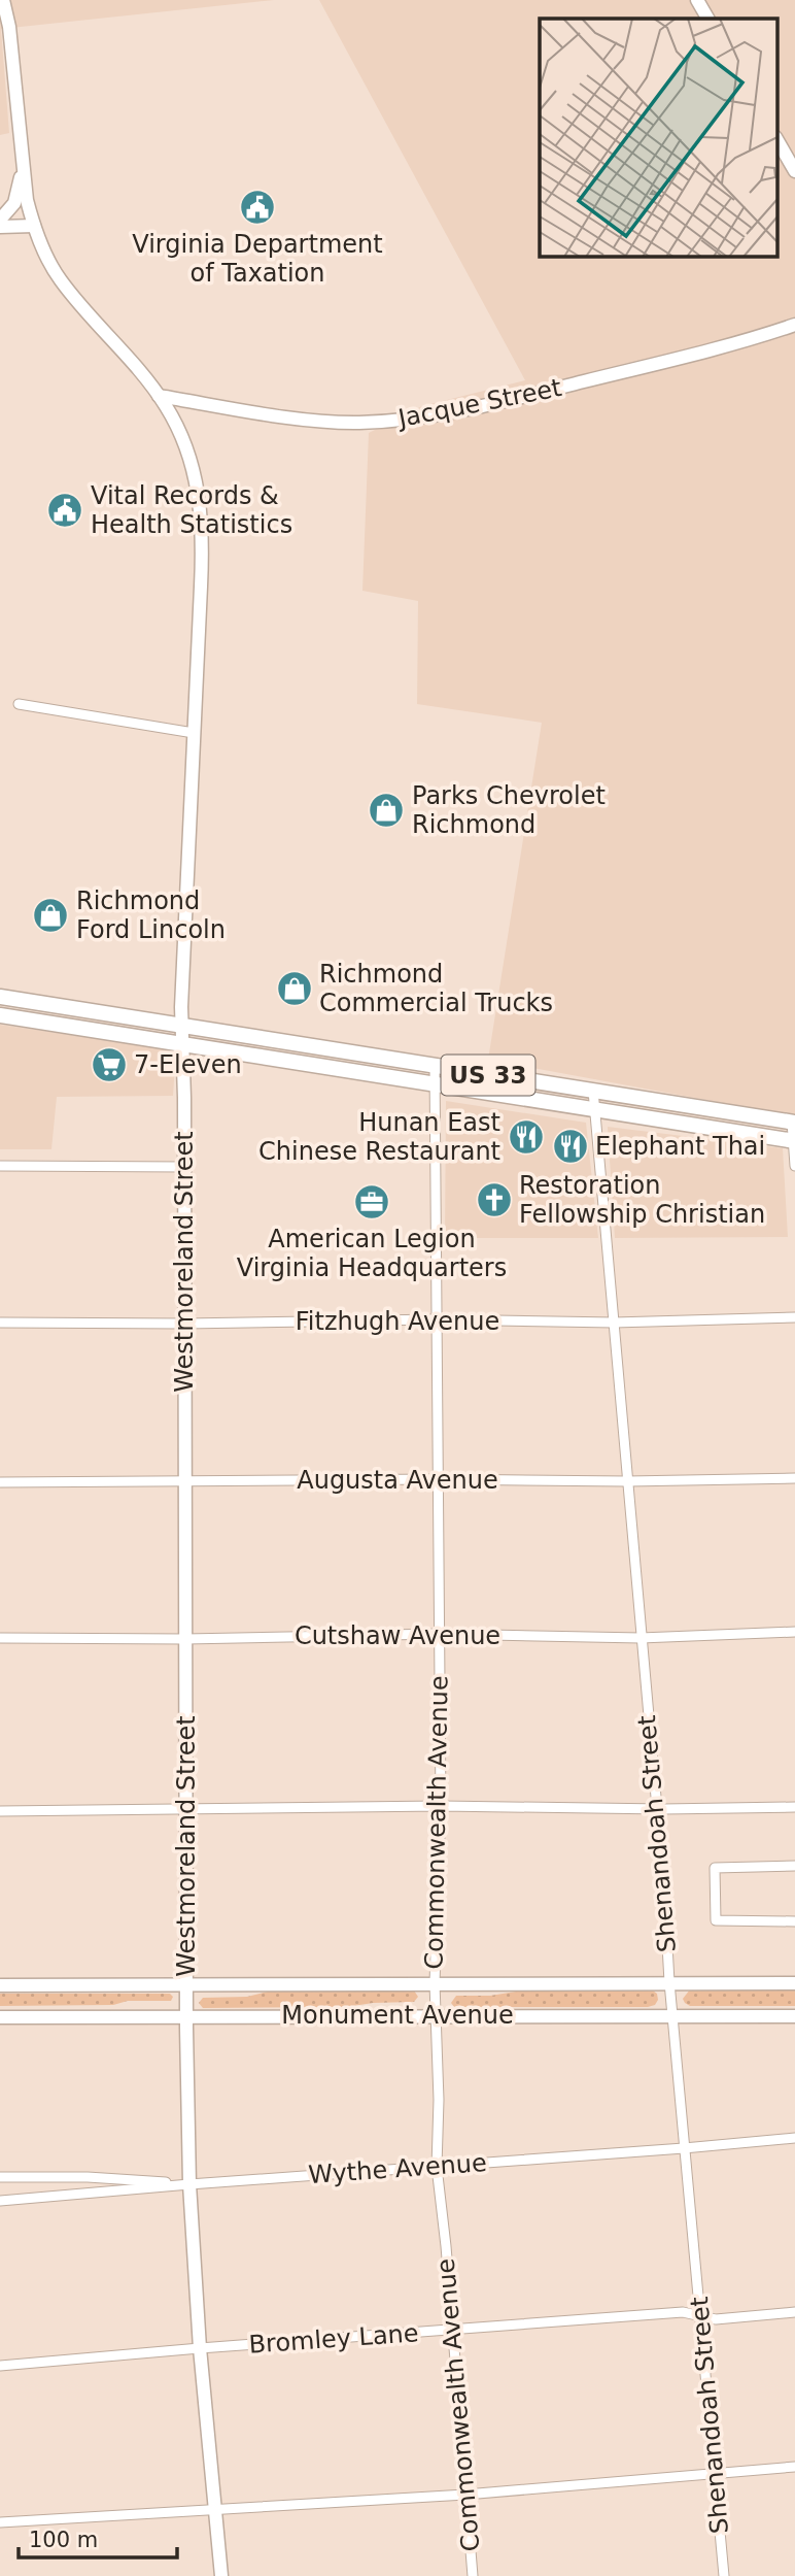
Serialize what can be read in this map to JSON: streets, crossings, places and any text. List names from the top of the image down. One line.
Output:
{"streets":{"main road":["US 33"],"street":["Jacque Street","Westmoreland Street","Fitzhugh Avenue","Augusta Avenue","Cutshaw Avenue","Commonwealth Avenue","Shenandoah Street","Monument Avenue","Wythe Avenue","Bromley Lane"]},"crossings":[["Jacque Street","Westmoreland Street"],["US 33","Westmoreland Street"],["US 33","Commonwealth Avenue"],["US 33","Shenandoah Street"],["Westmoreland Street","Fitzhugh Avenue"],["Westmoreland Street","Augusta Avenue"],["Westmoreland Street","Cutshaw Avenue"],["Westmoreland Street","Monument Avenue"],["Westmoreland Street","Wythe Avenue"],["Westmoreland Street","Bromley Lane"],["Fitzhugh Avenue","Commonwealth Avenue"],["Fitzhugh Avenue","Shenandoah Street"],["Augusta Avenue","Commonwealth Avenue"],["Augusta Avenue","Shenandoah Street"],["Cutshaw Avenue","Commonwealth Avenue"],["Cutshaw Avenue","Shenandoah Street"],["Commonwealth Avenue","Monument Avenue"],["Commonwealth Avenue","Wythe Avenue"],["Commonwealth Avenue","Bromley Lane"],["Shenandoah Street","Monument Avenue"],["Shenandoah Street","Wythe Avenue"],["Shenandoah Street","Bromley Lane"]],"places":{"public building":["Virginia Department of Taxation","Vital Records & Health Statistics"],"shop":["Parks Chevrolet Richmond","Richmond Ford Lincoln","Richmond Commercial Trucks"],"supermarket":["7-Eleven"],"restaurant":["Hunan East Chinese Restaurant","Elephant Thai"],"church":["Restoration Fellowship Christian"],"office":["American Legion Virginia Headquarters"]},"scale_bar":"100 m"}
